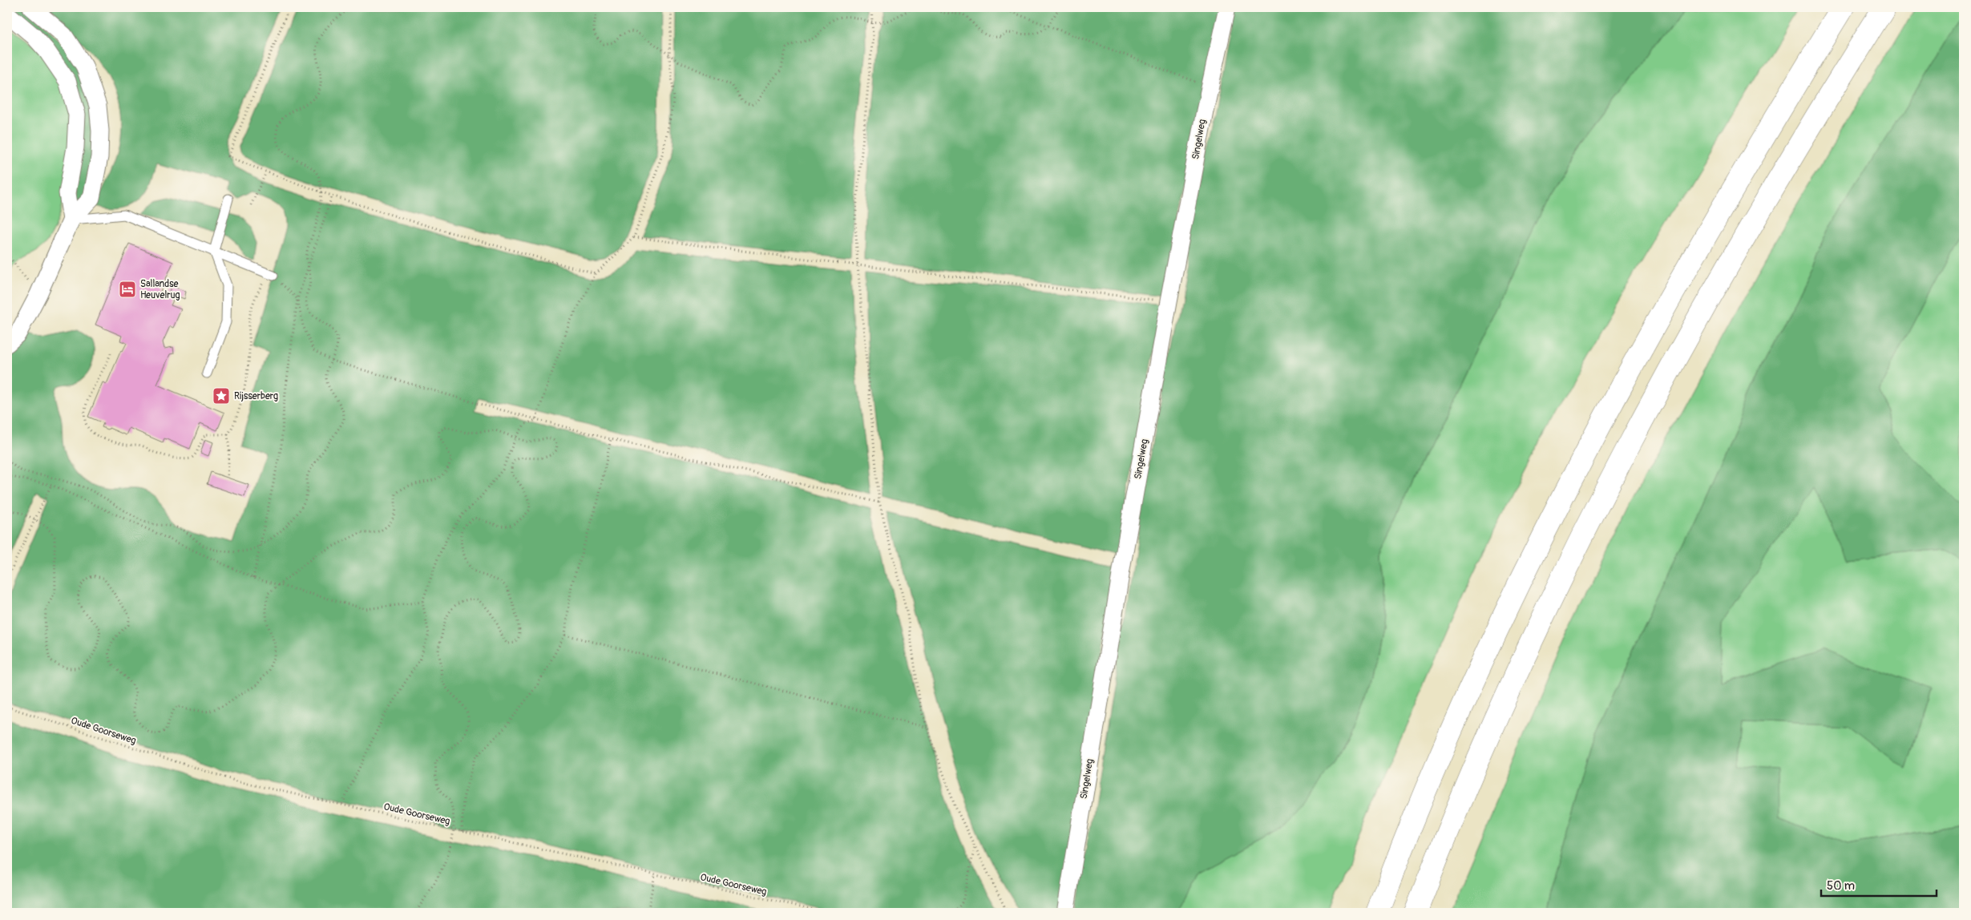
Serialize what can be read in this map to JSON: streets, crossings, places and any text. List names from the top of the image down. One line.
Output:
{"streets":{"street":["Singelweg"],"path":["Oude Goorseweg"]},"places":{"hotel":["Sallandse Heuvelrug"],"place":["Rijsserberg"]},"scale_bar":"50 m"}
